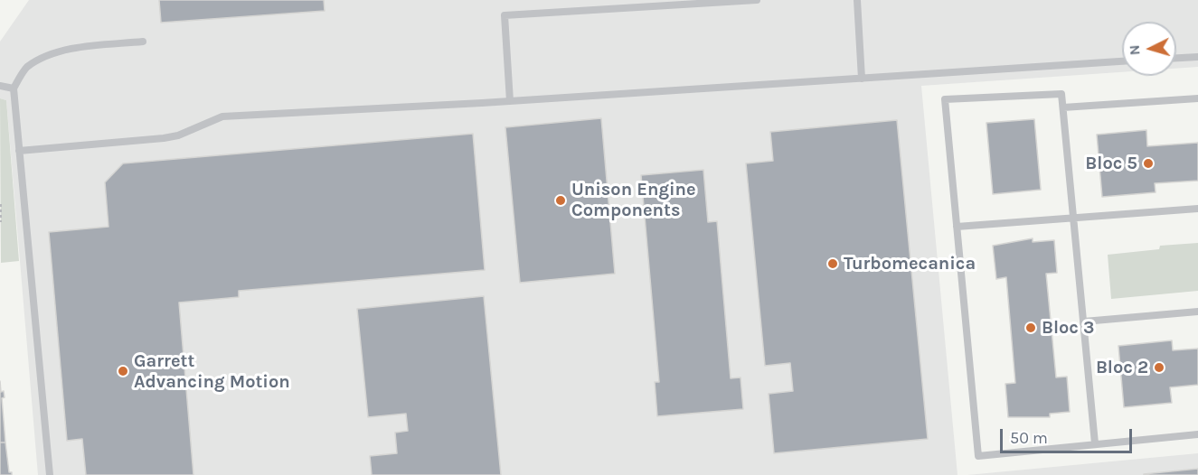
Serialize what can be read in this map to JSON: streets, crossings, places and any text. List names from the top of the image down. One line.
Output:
{"places":["Bloc 5","Unison Engine Components","Turbomecanica","Bloc 3","Bloc 2","Garrett Advancing Motion"],"scale_bar":"50 m","north":"left"}
